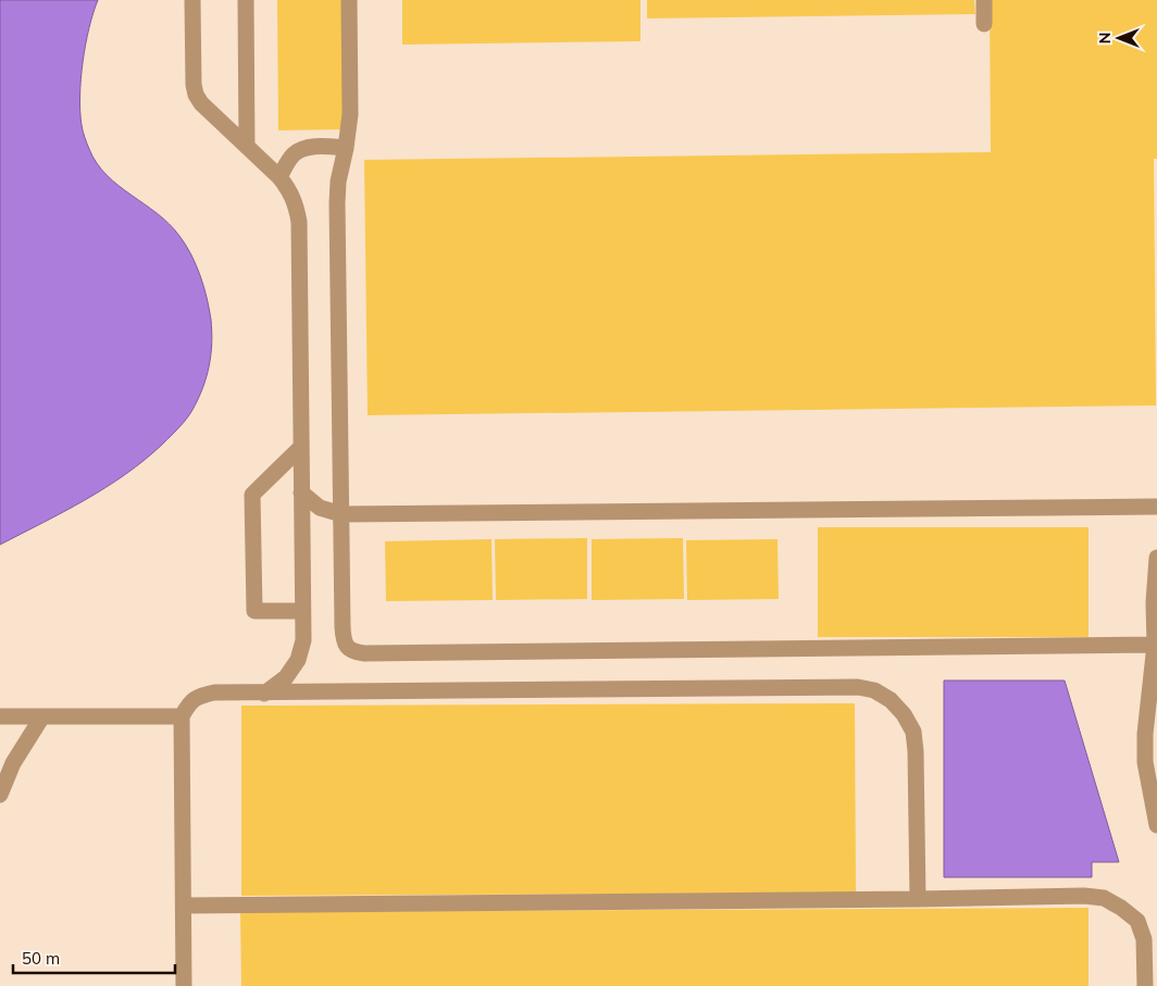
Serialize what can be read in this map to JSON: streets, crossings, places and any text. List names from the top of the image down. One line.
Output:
{"scale_bar":"50 m","north":"left"}
